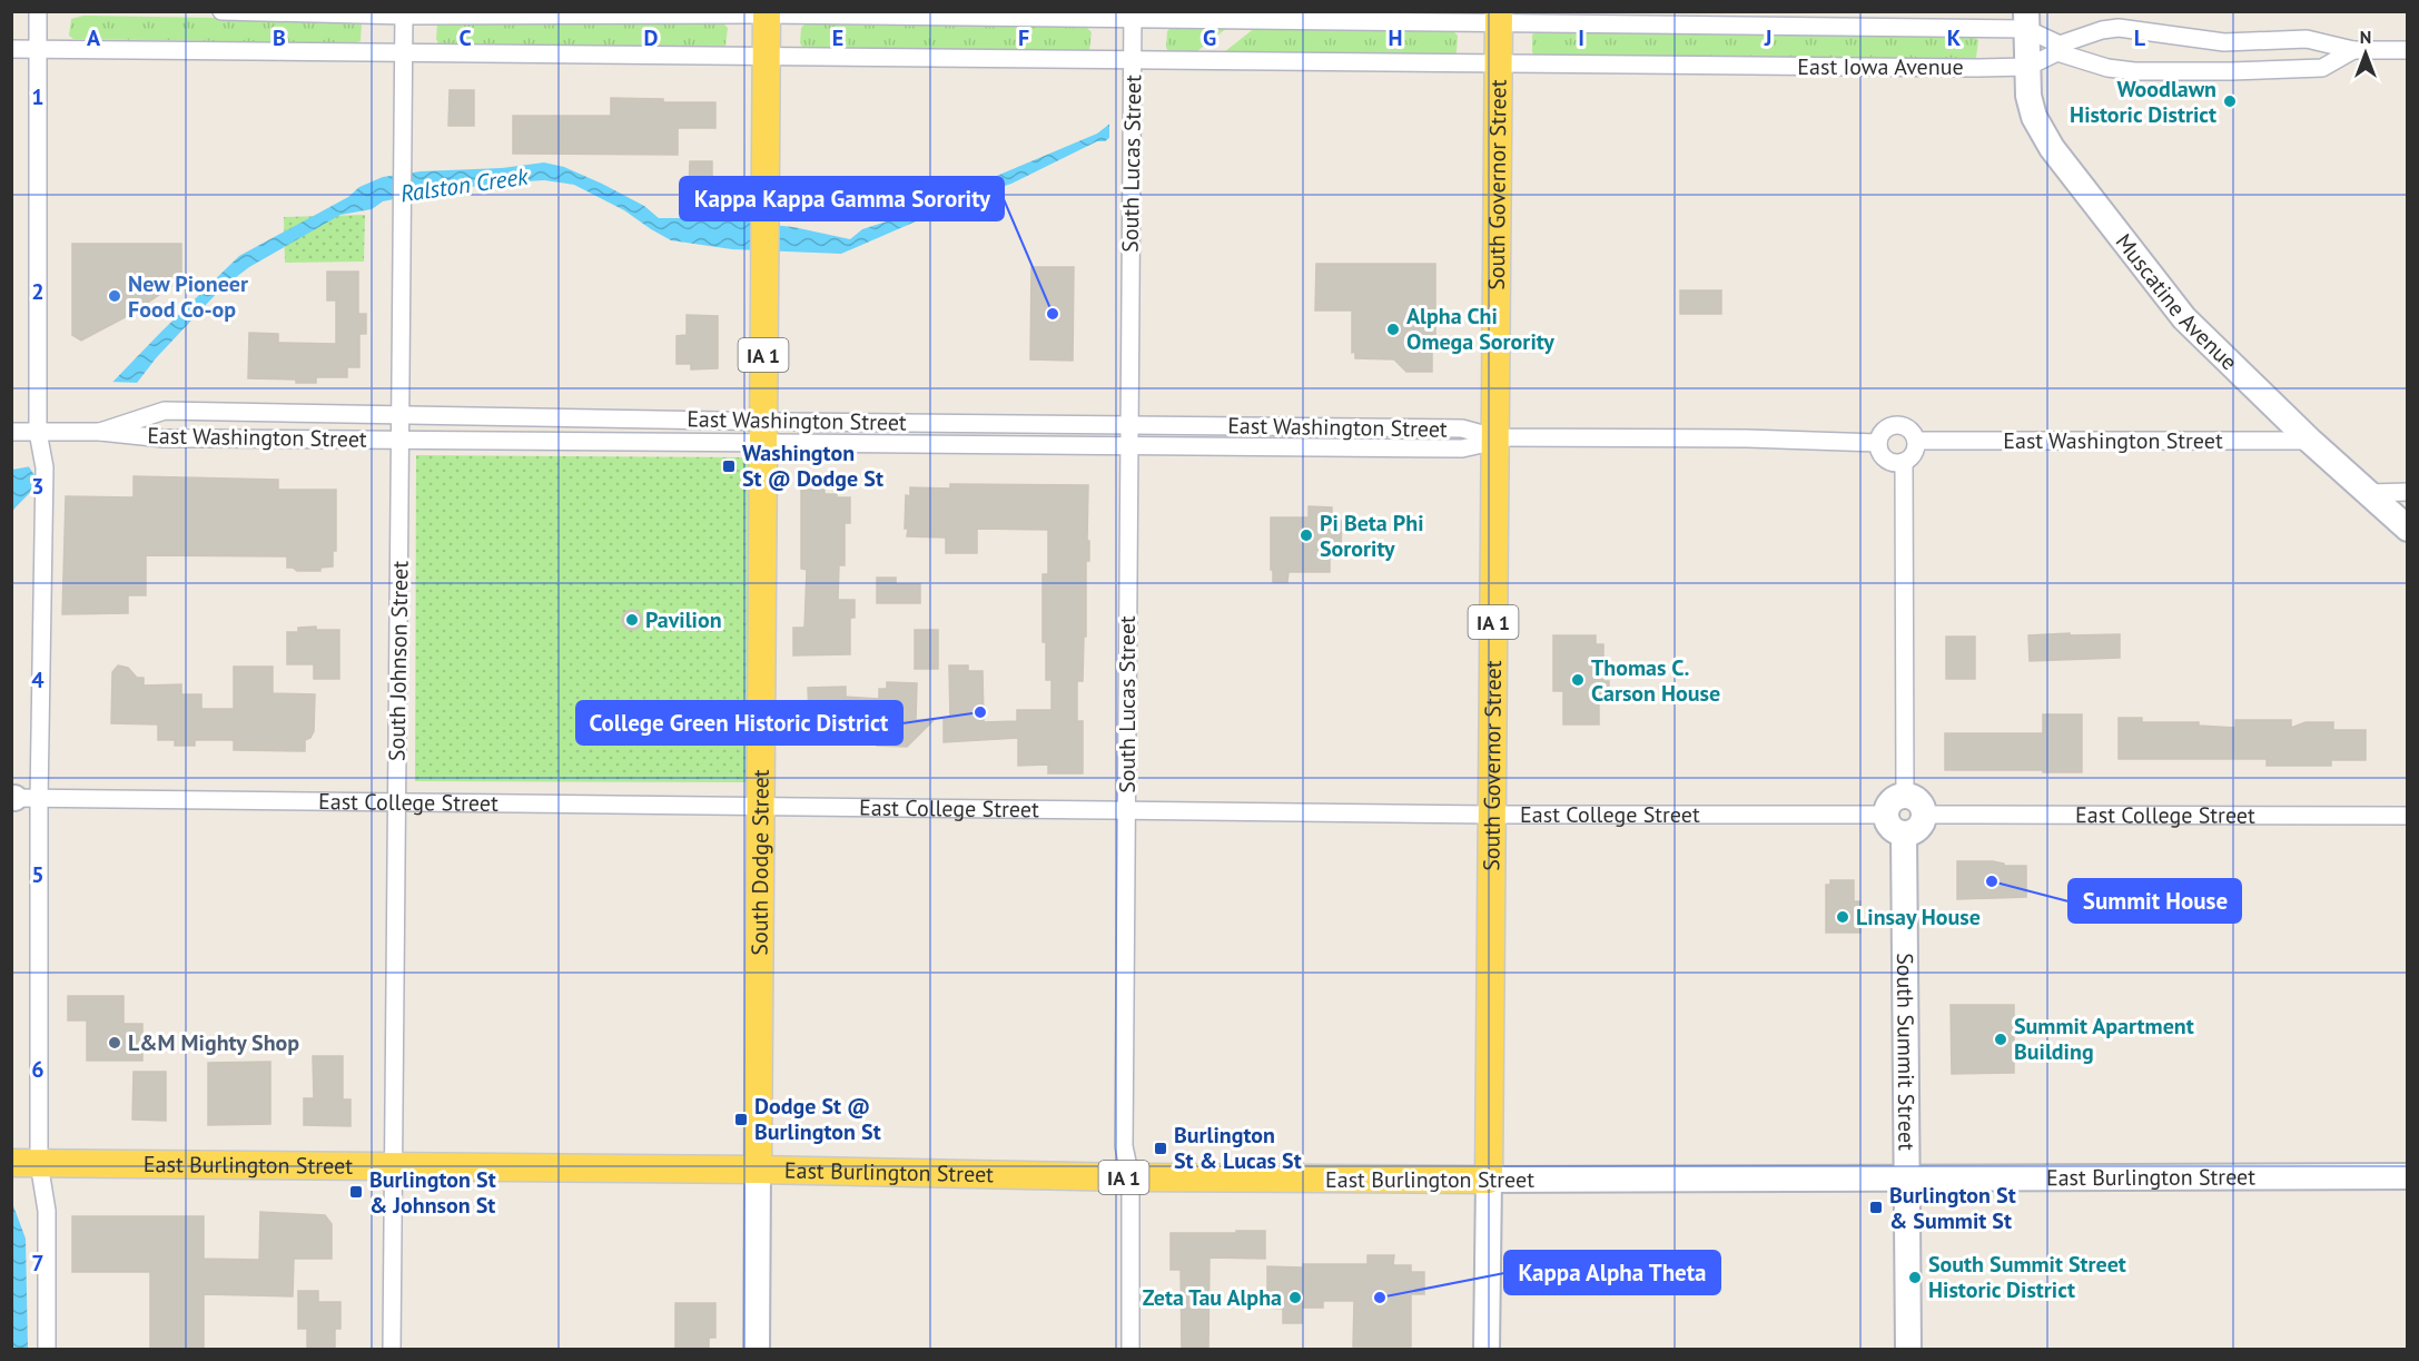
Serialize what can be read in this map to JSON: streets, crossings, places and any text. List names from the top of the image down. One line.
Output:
{"streets":{"main road":["South Governor Street","IA 1","South Dodge Street","East Burlington Street"],"street":["East Iowa Avenue","South Lucas Street","Muscatine Avenue","East Washington Street","South Johnson Street","East College Street","South Summit Street"]},"crossings":[["East Iowa Avenue","South Lucas Street"],["East Iowa Avenue","South Governor Street"],["East Iowa Avenue","Muscatine Avenue"],["East Iowa Avenue","IA 1"],["East Iowa Avenue","South Johnson Street"],["East Iowa Avenue","South Dodge Street"],["South Lucas Street","East Washington Street"],["South Lucas Street","East College Street"],["South Lucas Street","East Burlington Street"],["South Governor Street","IA 1"],["South Governor Street","East Washington Street"],["South Governor Street","East College Street"],["South Governor Street","East Burlington Street"],["Muscatine Avenue","East Washington Street"],["IA 1","South Dodge Street"],["East Washington Street","South Johnson Street"],["East Washington Street","South Dodge Street"],["South Johnson Street","East College Street"],["South Johnson Street","East Burlington Street"],["East College Street","South Dodge Street"],["East College Street","South Summit Street"],["South Dodge Street","East Burlington Street"],["South Summit Street","East Burlington Street"]],"water":["Ralston Creek"],"places":{"other":["Woodlawn Historic District","New Pioneer Food Co-op","Kappa Kappa Gamma Sorority","Alpha Chi Omega Sorority","Pi Beta Phi Sorority","Pavilion","Thomas C. Carson House","College Green Historic District","Summit House","Linsay House","Summit Apartment Building","L&M Mighty Shop","South Summit Street Historic District","Zeta Tau Alpha","Kappa Alpha Theta"],"transit":["Washington St @ Dodge St","Dodge St @ Burlington St","Burlington St & Lucas St","Burlington St & Johnson St","Burlington St & Summit St"]},"north":"top","grid":{"columns":["A","B","C","D","E","F","G","H","I","J","K","L"],"rows":["1","2","3","4","5","6","7"]}}
